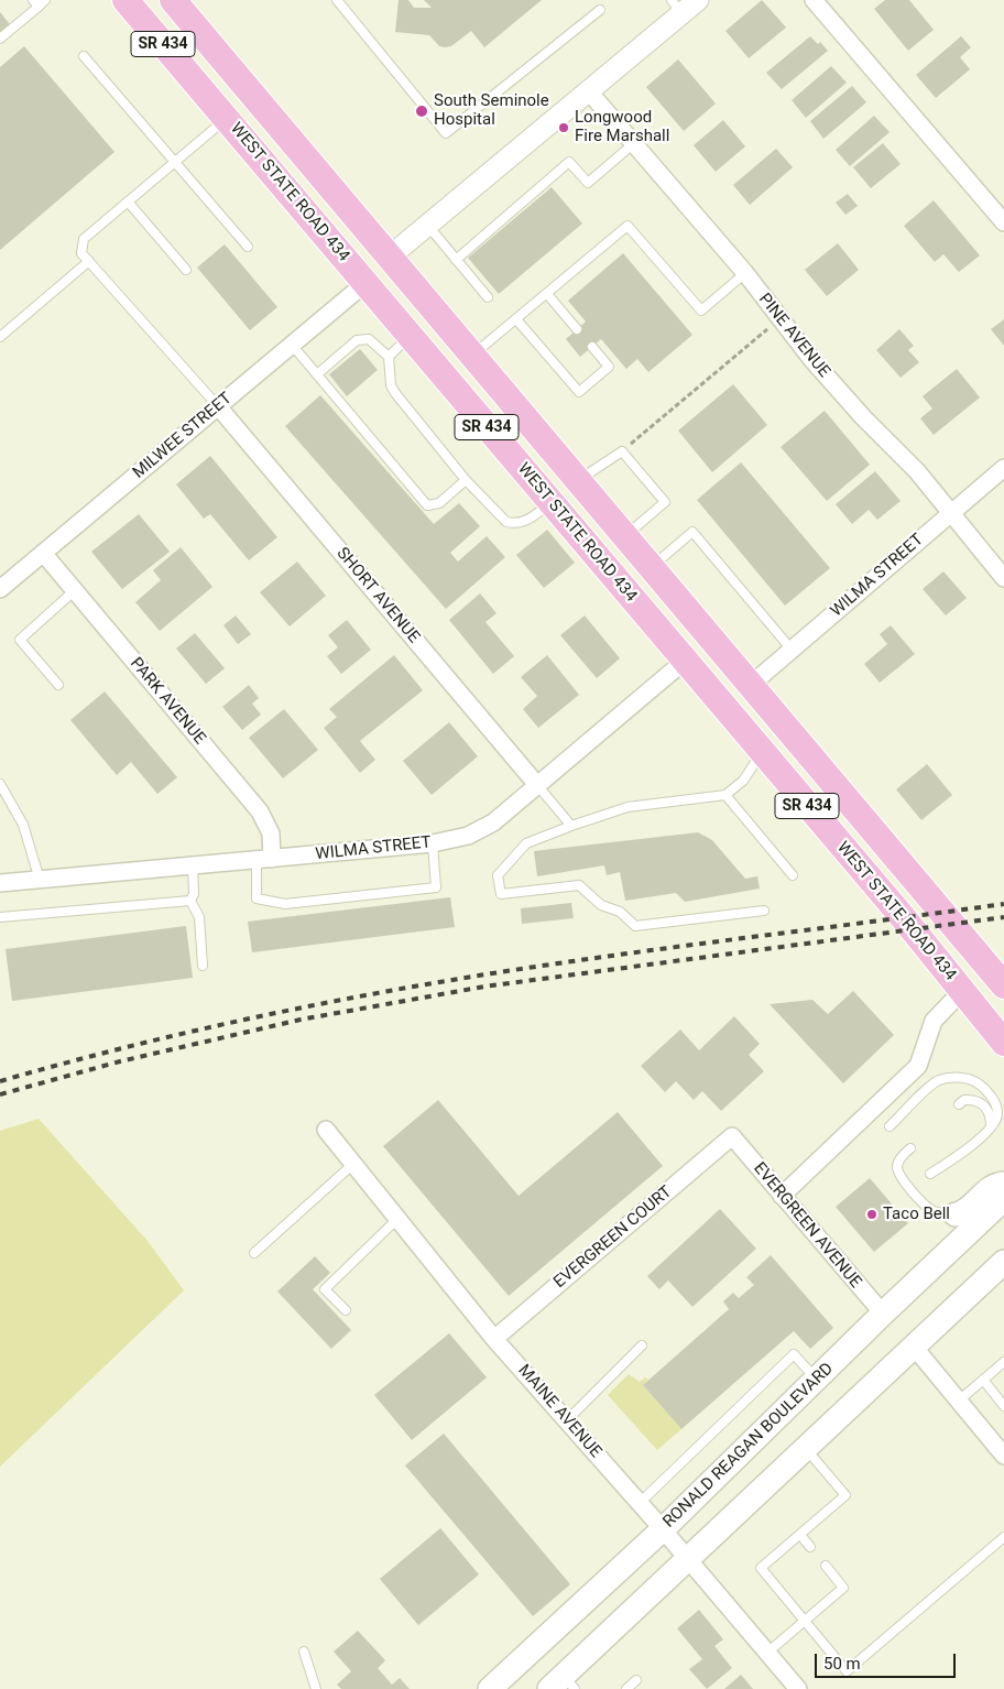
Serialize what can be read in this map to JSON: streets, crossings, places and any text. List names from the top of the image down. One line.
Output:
{"streets":{"main road":["SR 434","WEST STATE ROAD 434","RONALD REAGAN BOULEVARD"],"street":["PINE AVENUE","MILWEE STREET","WILMA STREET","SHORT AVENUE","PARK AVENUE","EVERGREEN AVENUE","EVERGREEN COURT","MAINE AVENUE"]},"crossings":[["SR 434","WILMA STREET"],["WEST STATE ROAD 434","MILWEE STREET"],["WEST STATE ROAD 434","WILMA STREET"],["PINE AVENUE","WILMA STREET"],["MILWEE STREET","SHORT AVENUE"],["MILWEE STREET","PARK AVENUE"],["WILMA STREET","SHORT AVENUE"],["WILMA STREET","PARK AVENUE"],["EVERGREEN AVENUE","EVERGREEN COURT"],["EVERGREEN AVENUE","RONALD REAGAN BOULEVARD"],["EVERGREEN COURT","MAINE AVENUE"],["MAINE AVENUE","RONALD REAGAN BOULEVARD"]],"places":["South Seminole Hospital","Longwood Fire Marshall","Taco Bell"],"scale_bar":"50 m"}
